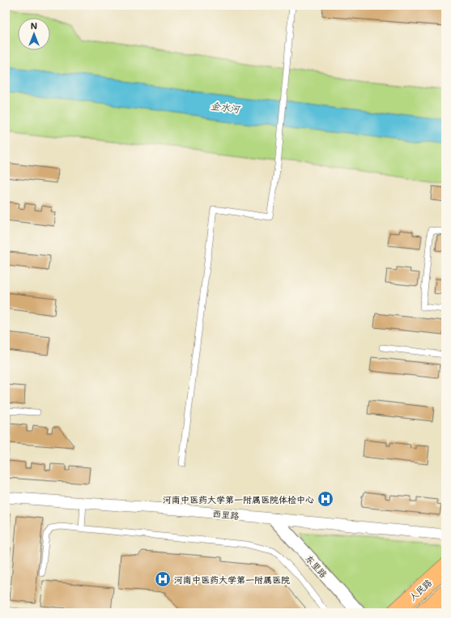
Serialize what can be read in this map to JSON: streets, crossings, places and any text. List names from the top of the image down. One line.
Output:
{"streets":{"main road":["人民路"],"street":["西里路","东里路"]},"crossings":[["西里路","东里路"]],"water":["金水河"],"places":{"hospital":["河南中医药大学第一附属医院体检中心","河南中医药大学第一附属医院"]},"north":"top"}
